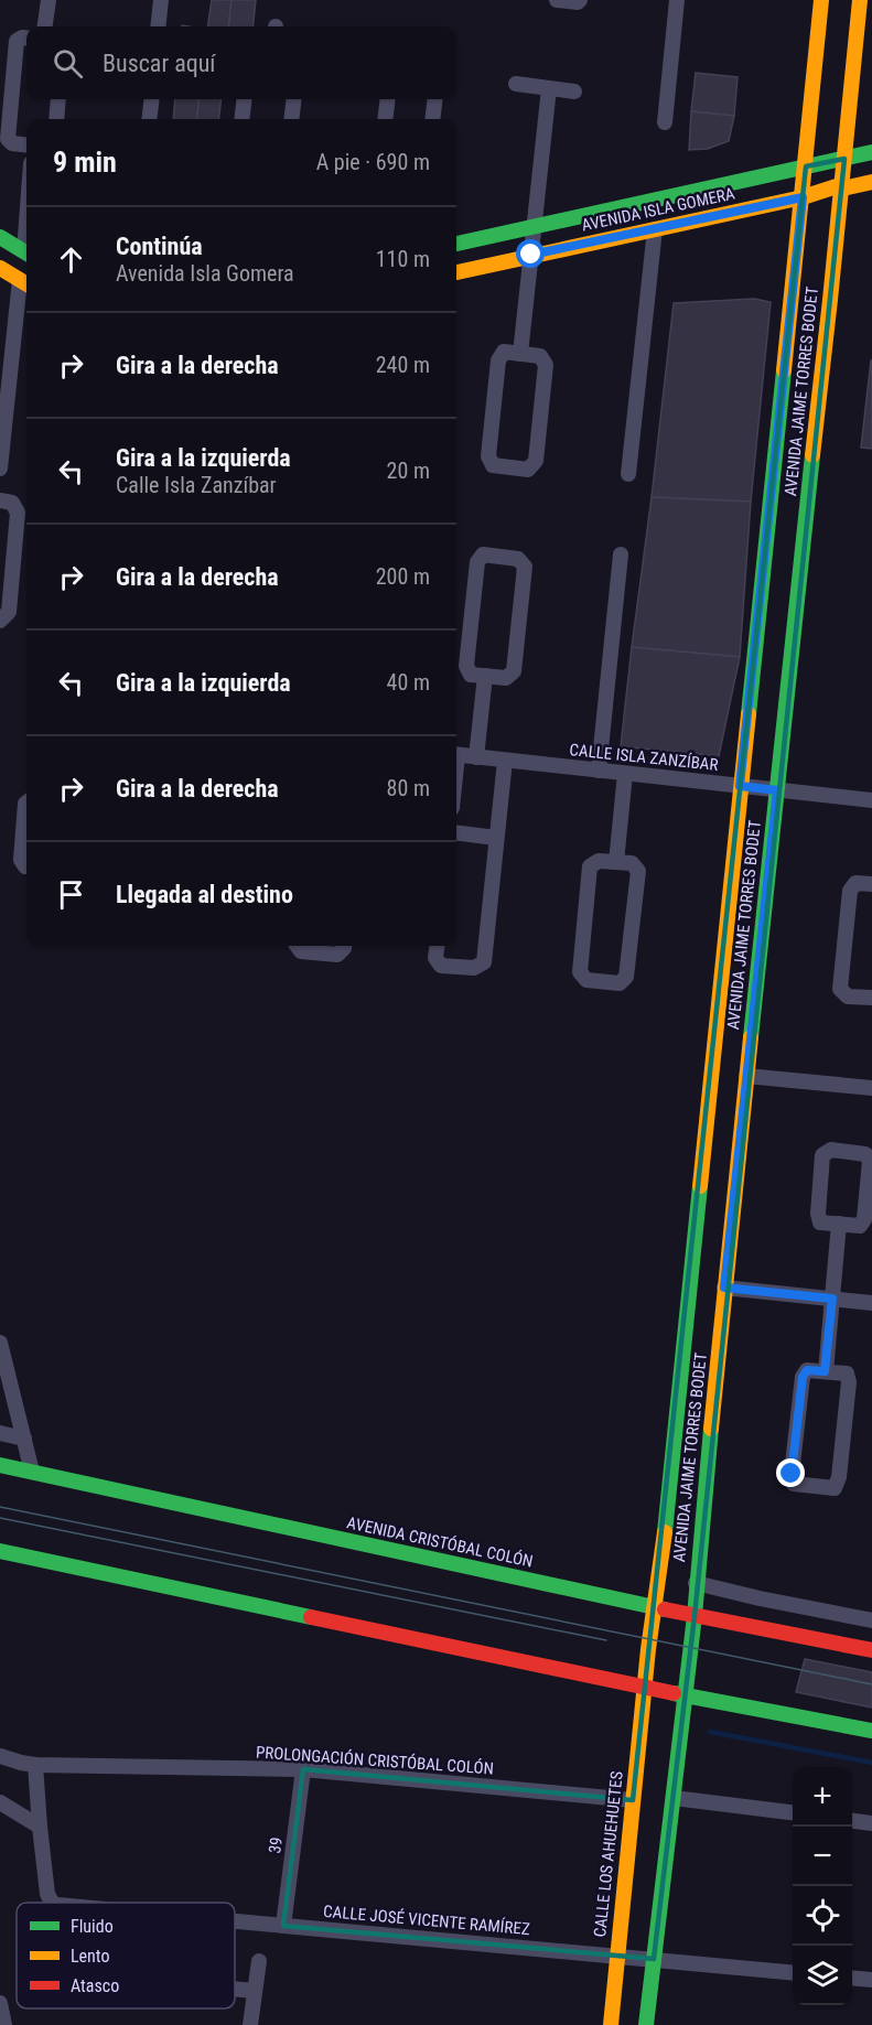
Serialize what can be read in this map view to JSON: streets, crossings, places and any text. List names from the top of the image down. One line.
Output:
{"streets":{"street":["AVENIDA ISLA GOMERA","AVENIDA JAIME TORRES BODET","CALLE ISLA ZANZÍBAR","AVENIDA CRISTÓBAL COLÓN","PROLONGACIÓN CRISTÓBAL COLÓN","39","CALLE LOS AHUEHUETES","CALLE JOSÉ VICENTE RAMÍREZ"]},"crossings":[["AVENIDA ISLA GOMERA","AVENIDA JAIME TORRES BODET"],["AVENIDA JAIME TORRES BODET","CALLE ISLA ZANZÍBAR"],["AVENIDA JAIME TORRES BODET","AVENIDA CRISTÓBAL COLÓN"],["AVENIDA JAIME TORRES BODET","CALLE LOS AHUEHUETES"],["PROLONGACIÓN CRISTÓBAL COLÓN","39"],["PROLONGACIÓN CRISTÓBAL COLÓN","CALLE LOS AHUEHUETES"],["39","CALLE JOSÉ VICENTE RAMÍREZ"],["CALLE LOS AHUEHUETES","CALLE JOSÉ VICENTE RAMÍREZ"]],"legend":["Fluido","Lento","Atasco"],"page":{"search":"Buscar aquí","heading":["9 min","A pie · 690 m"],"list":[["Continúa","Avenida Isla Gomera","110 m"],["Gira a la derecha","240 m"],["Gira a la izquierda","Calle Isla Zanzíbar","20 m"],["Gira a la derecha","200 m"],["Gira a la izquierda","40 m"],["Gira a la derecha","80 m"],"Llegada al destino"],"map_buttons":["+","−"]}}
